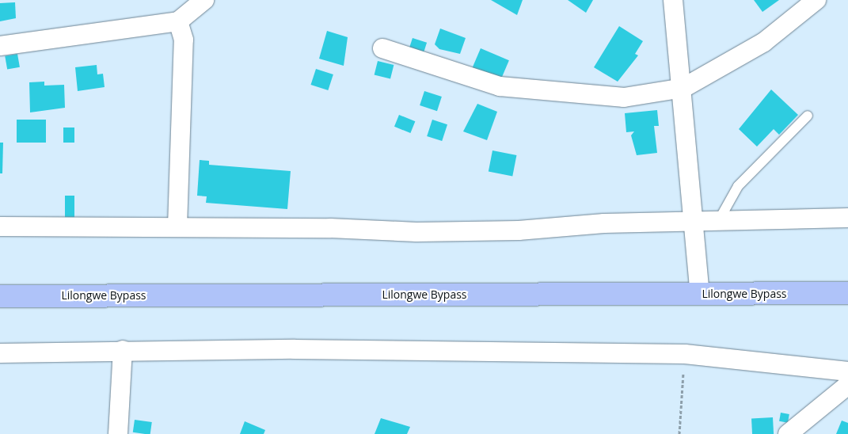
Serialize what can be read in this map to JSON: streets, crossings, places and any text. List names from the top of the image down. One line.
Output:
{"streets":{"main road":["Lilongwe Bypass"]}}
